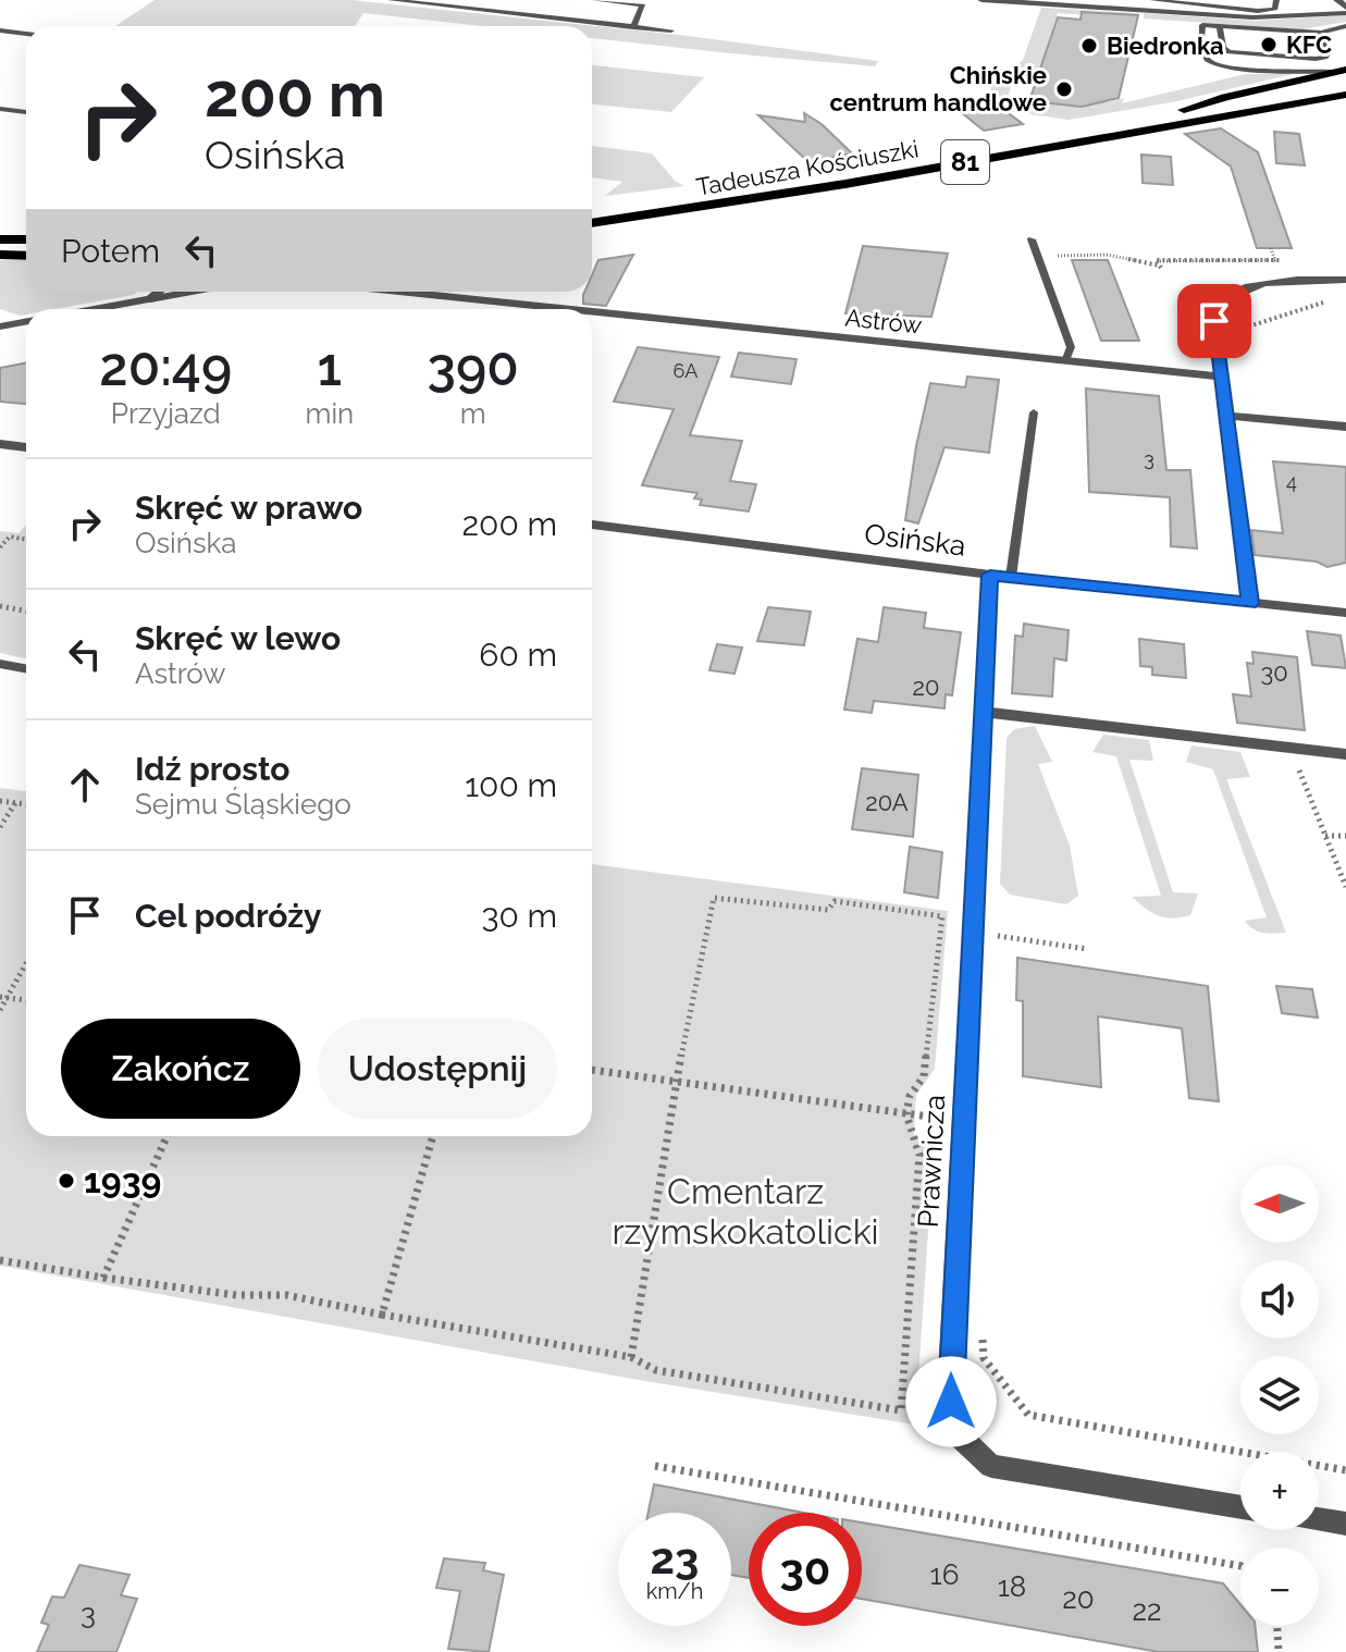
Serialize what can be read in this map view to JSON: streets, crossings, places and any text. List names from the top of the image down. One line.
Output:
{"streets":{"main road":["81","Tadeusza Kościuszki"],"street":["Astrów","Osińska","Prawnicza"]},"crossings":[["Osińska","Prawnicza"]],"parks":["Cmentarz rzymskokatolicki"],"places":["KFC","Biedronka","Chińskie centrum handlowe","1939"],"house_numbers":["6A","3","4","30","20","20A","16","18","20","22","3"],"north":"left","page":{"turn":["200 m","Osińska"],"then":"Potem","eta":["20:49","Przyjazd","1","min","390","m"],"list":[{"name":"Skręć w prawo","note":"Osińska","value":"200 m"},{"name":"Skręć w lewo","note":"Astrów","value":"60 m"},{"name":"Idź prosto","note":"Sejmu Śląskiego","value":"100 m"},{"name":"Cel podróży","value":"30 m"}],"buttons":["Zakończ","Udostępnij"],"map_buttons":["+","−"],"speed":"23 km/h","limit":"30"}}
